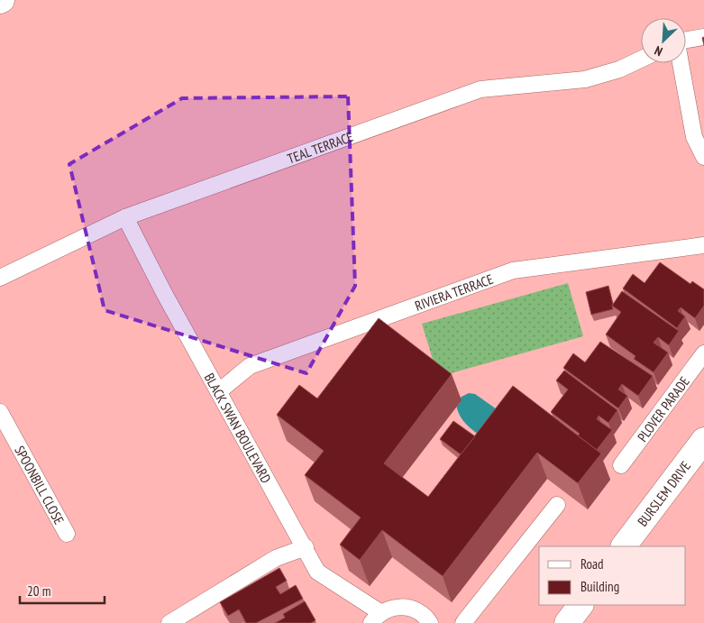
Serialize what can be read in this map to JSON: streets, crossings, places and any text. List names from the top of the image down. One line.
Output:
{"streets":{"main road":["BURSLEM DRIVE"],"lane":["TEAL TERRACE","RIVIERA TERRACE","PLOVER PARADE","BLACK SWAN BOULEVARD","SPOONBILL CLOSE"]},"crossings":[["TEAL TERRACE","BLACK SWAN BOULEVARD"],["RIVIERA TERRACE","BLACK SWAN BOULEVARD"]],"legend":["Road","Building"],"scale_bar":"20 m","north":"bottom left"}
